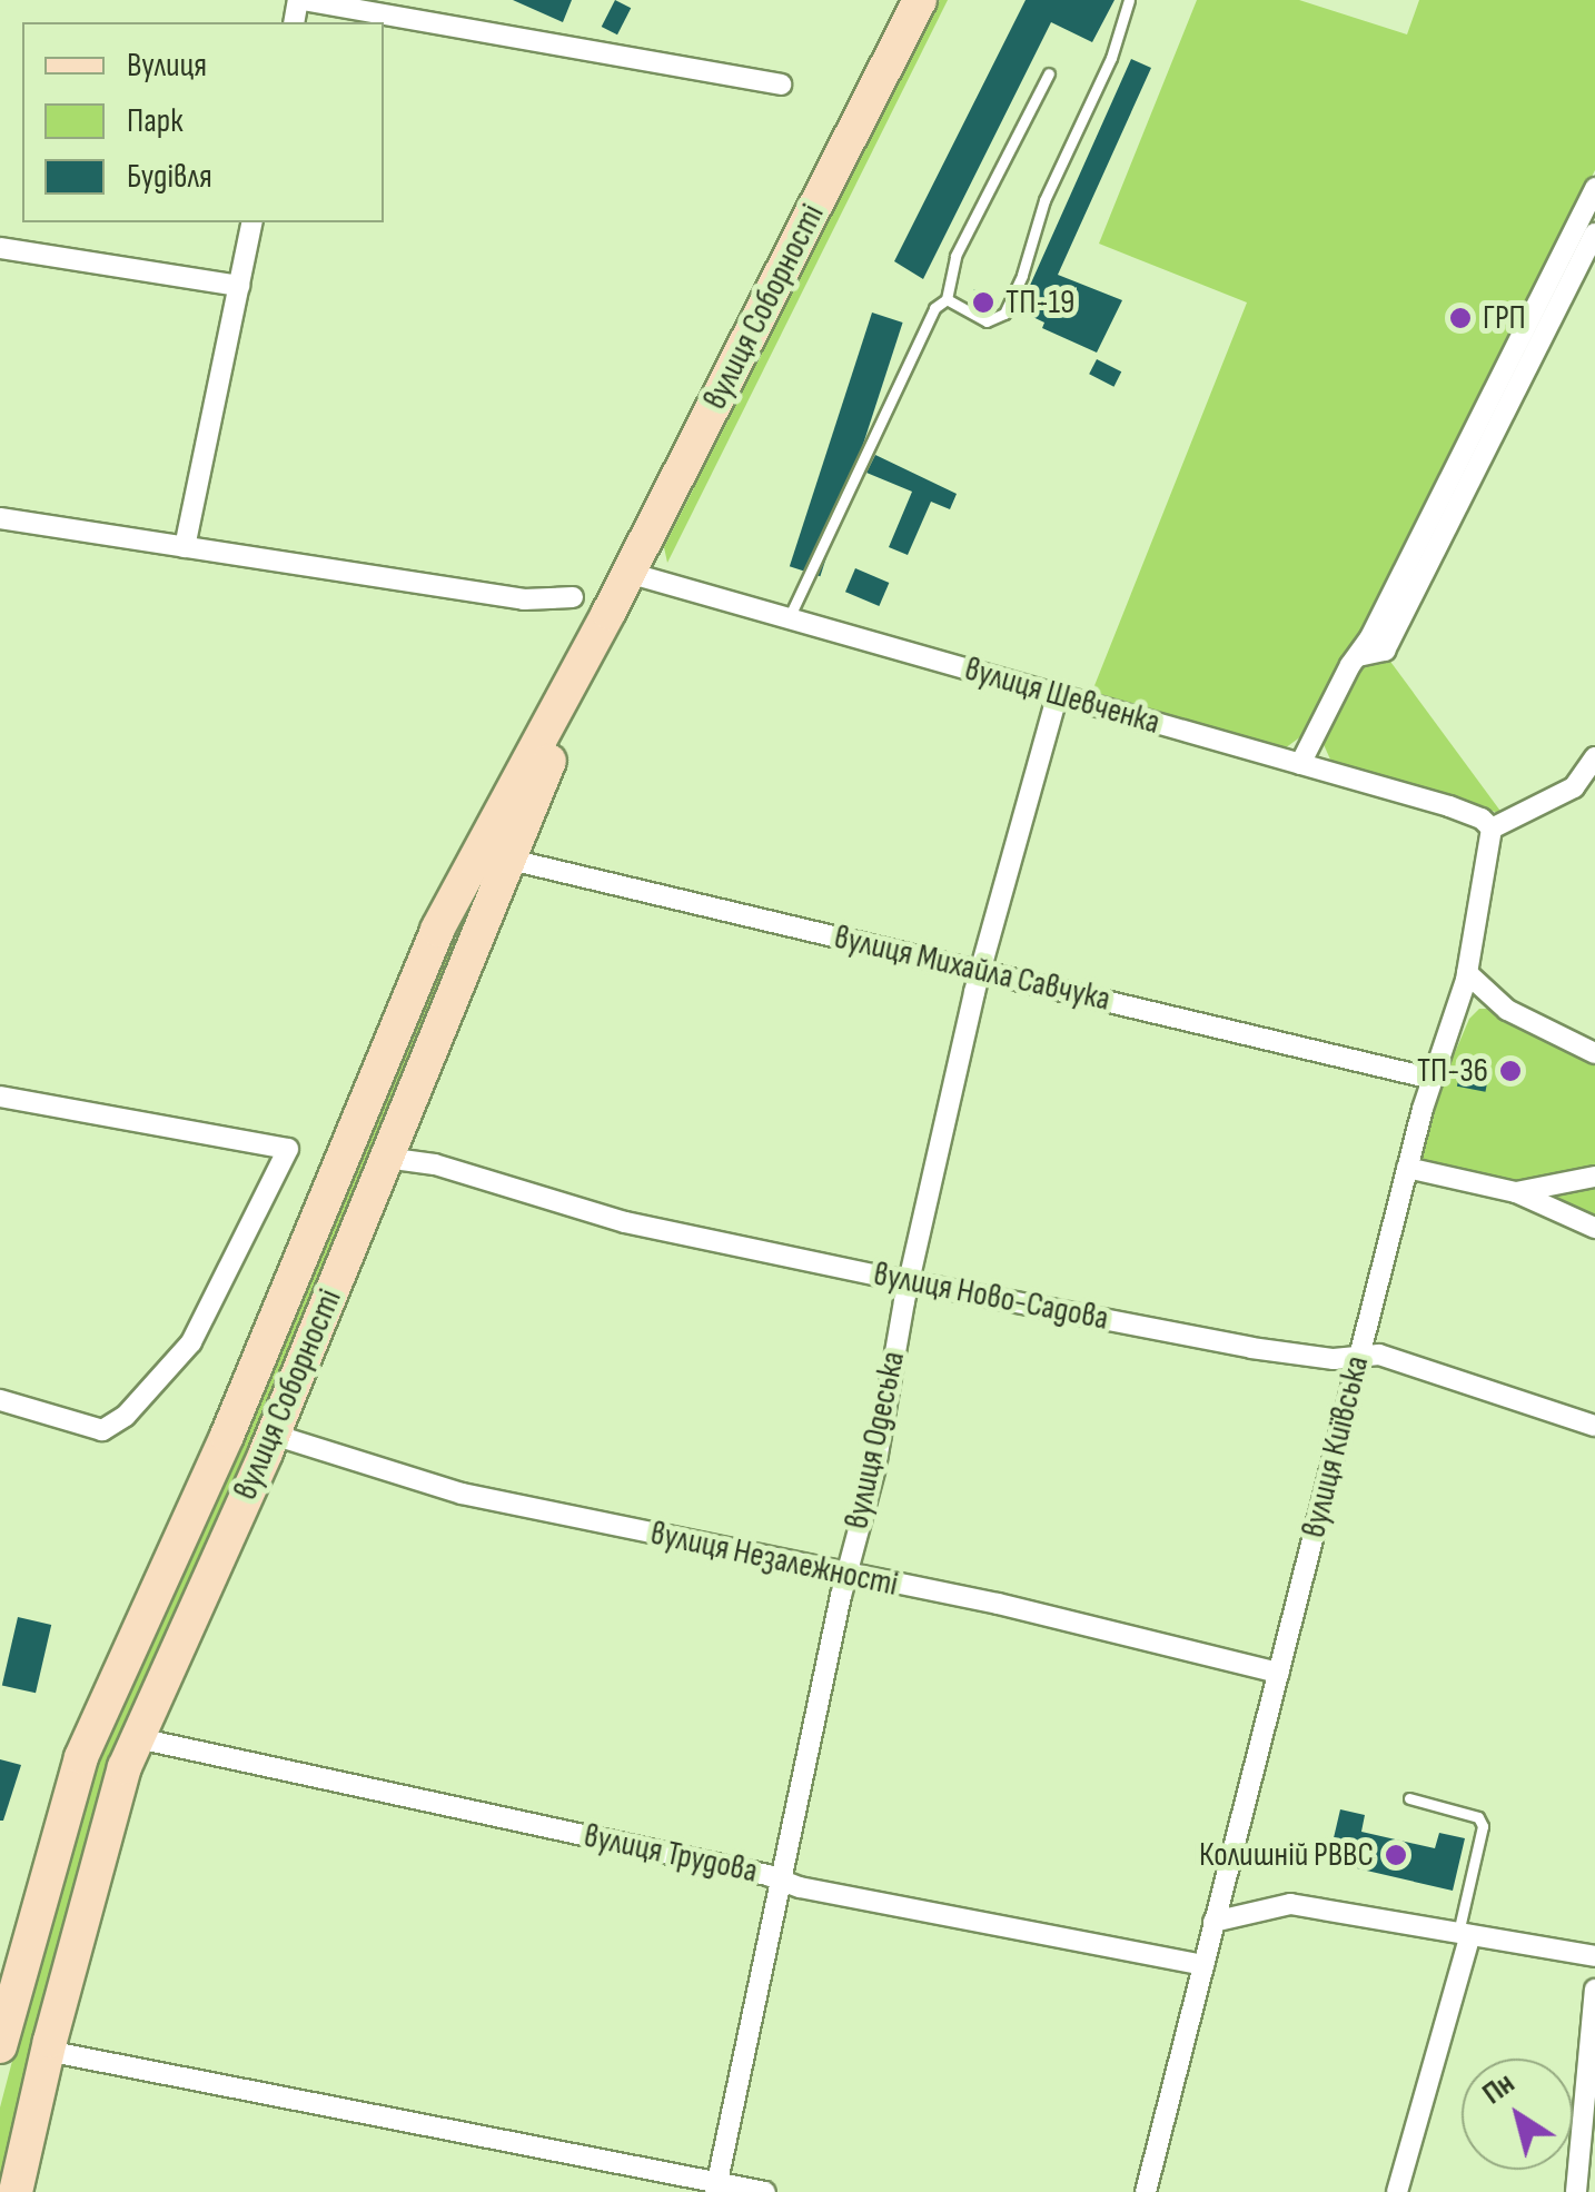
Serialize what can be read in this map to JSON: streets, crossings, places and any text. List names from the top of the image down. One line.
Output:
{"streets":{"main road":["вулиця Соборності"],"street":["вулиця Шевченка","вулиця Михайла Савчука","вулиця Ново-Садова","вулиця Одеська","вулиця Київська","вулиця Незалежності","вулиця Трудова"]},"crossings":[["вулиця Соборності","вулиця Шевченка"],["вулиця Соборності","вулиця Михайла Савчука"],["вулиця Соборності","вулиця Ново-Садова"],["вулиця Соборності","вулиця Незалежності"],["вулиця Соборності","вулиця Трудова"],["вулиця Шевченка","вулиця Одеська"],["вулиця Шевченка","вулиця Київська"],["вулиця Михайла Савчука","вулиця Одеська"],["вулиця Михайла Савчука","вулиця Київська"],["вулиця Ново-Садова","вулиця Одеська"],["вулиця Ново-Садова","вулиця Київська"],["вулиця Одеська","вулиця Незалежності"],["вулиця Одеська","вулиця Трудова"],["вулиця Київська","вулиця Незалежності"],["вулиця Київська","вулиця Трудова"]],"places":["ТП-19","ГРП","ТП-36","Колишній РВВС"],"legend":["Вулиця","Парк","Будівля"],"north":"top left"}
